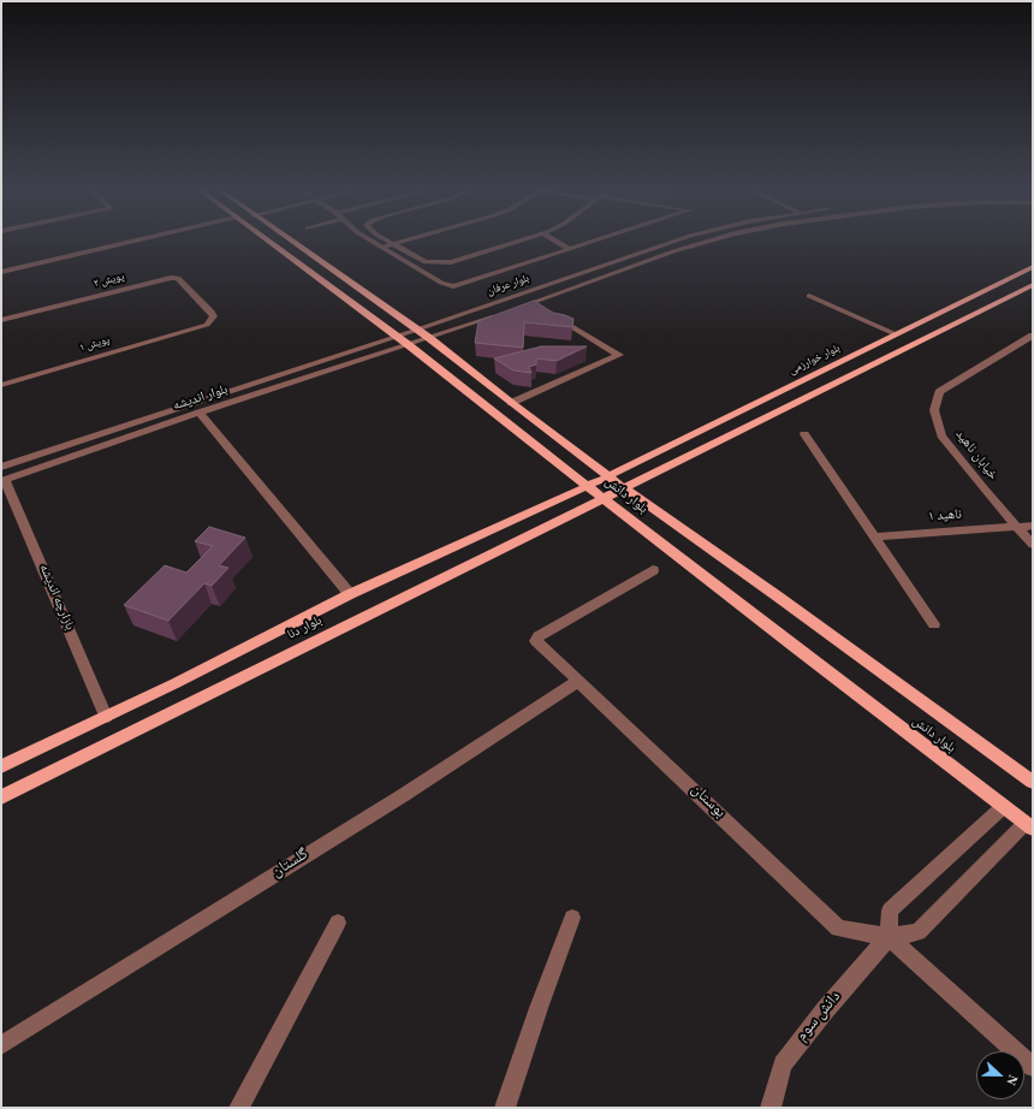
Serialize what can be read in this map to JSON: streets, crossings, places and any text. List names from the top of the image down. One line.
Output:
{"streets":{"main road":["بلوار خوارزمی","بلوار دانش","بلوار دنا"],"street":["پویش ۲","بلوار عرفان","پویش ۱","بلوار اندیشه","خیابان ناهید","ناهید ۱","بازارچه اندیشه","بوستان","گلستان","دانش سوم"]},"crossings":[["پویش ۲","پویش ۱"],["بلوار عرفان","بلوار اندیشه"],["بلوار عرفان","بلوار دانش"],["بلوار خوارزمی","بلوار دانش"],["بلوار خوارزمی","بلوار دنا"],["بلوار اندیشه","بلوار دانش"],["بلوار اندیشه","بازارچه اندیشه"],["خیابان ناهید","ناهید ۱"],["بلوار دانش","بلوار دنا"],["بازارچه اندیشه","بلوار دنا"],["بوستان","گلستان"],["بوستان","دانش سوم"]],"north":"right"}
